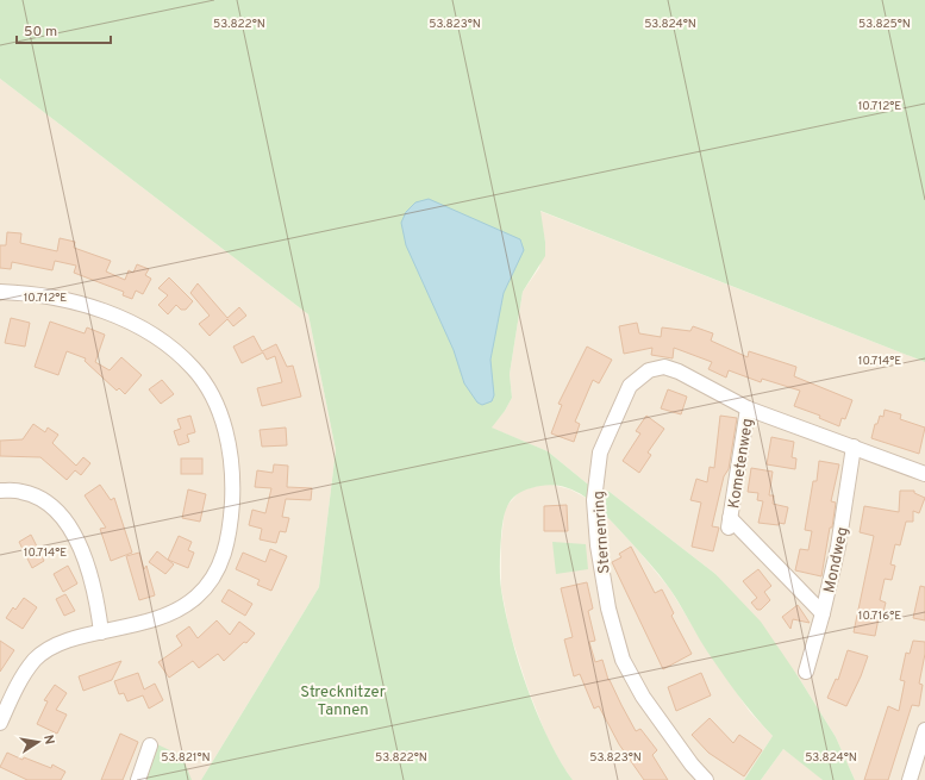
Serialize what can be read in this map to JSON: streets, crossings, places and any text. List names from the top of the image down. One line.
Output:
{"streets":{"street":["Kometenweg","Sternenring","Mondweg"]},"crossings":[["Kometenweg","Sternenring"],["Kometenweg","Mondweg"],["Sternenring","Mondweg"]],"parks":["Strecknitzer Tannen"],"scale_bar":"50 m","north":"right","coordinates":["53.822°N","53.823°N","53.824°N","53.825°N","10.712°E","10.714°E","10.716°E","53.821°N"]}
